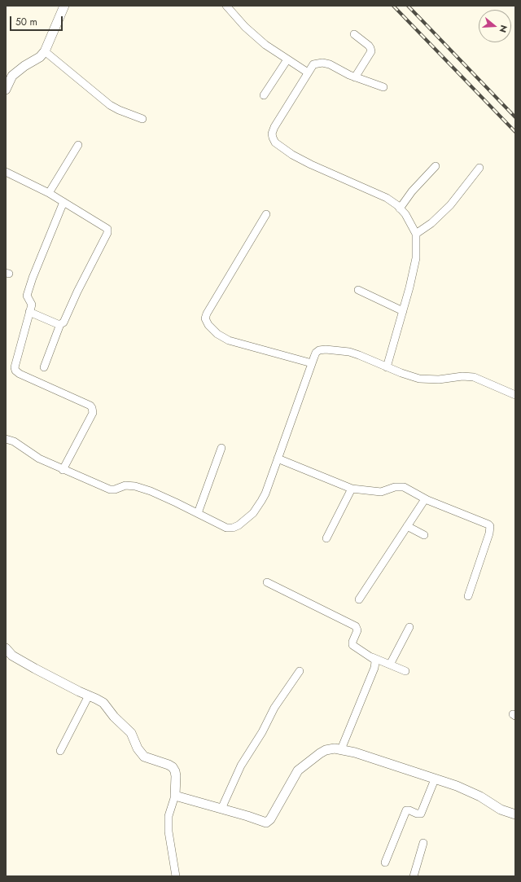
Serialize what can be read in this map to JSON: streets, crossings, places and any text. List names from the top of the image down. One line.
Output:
{"scale_bar":"50 m","north":"right"}
